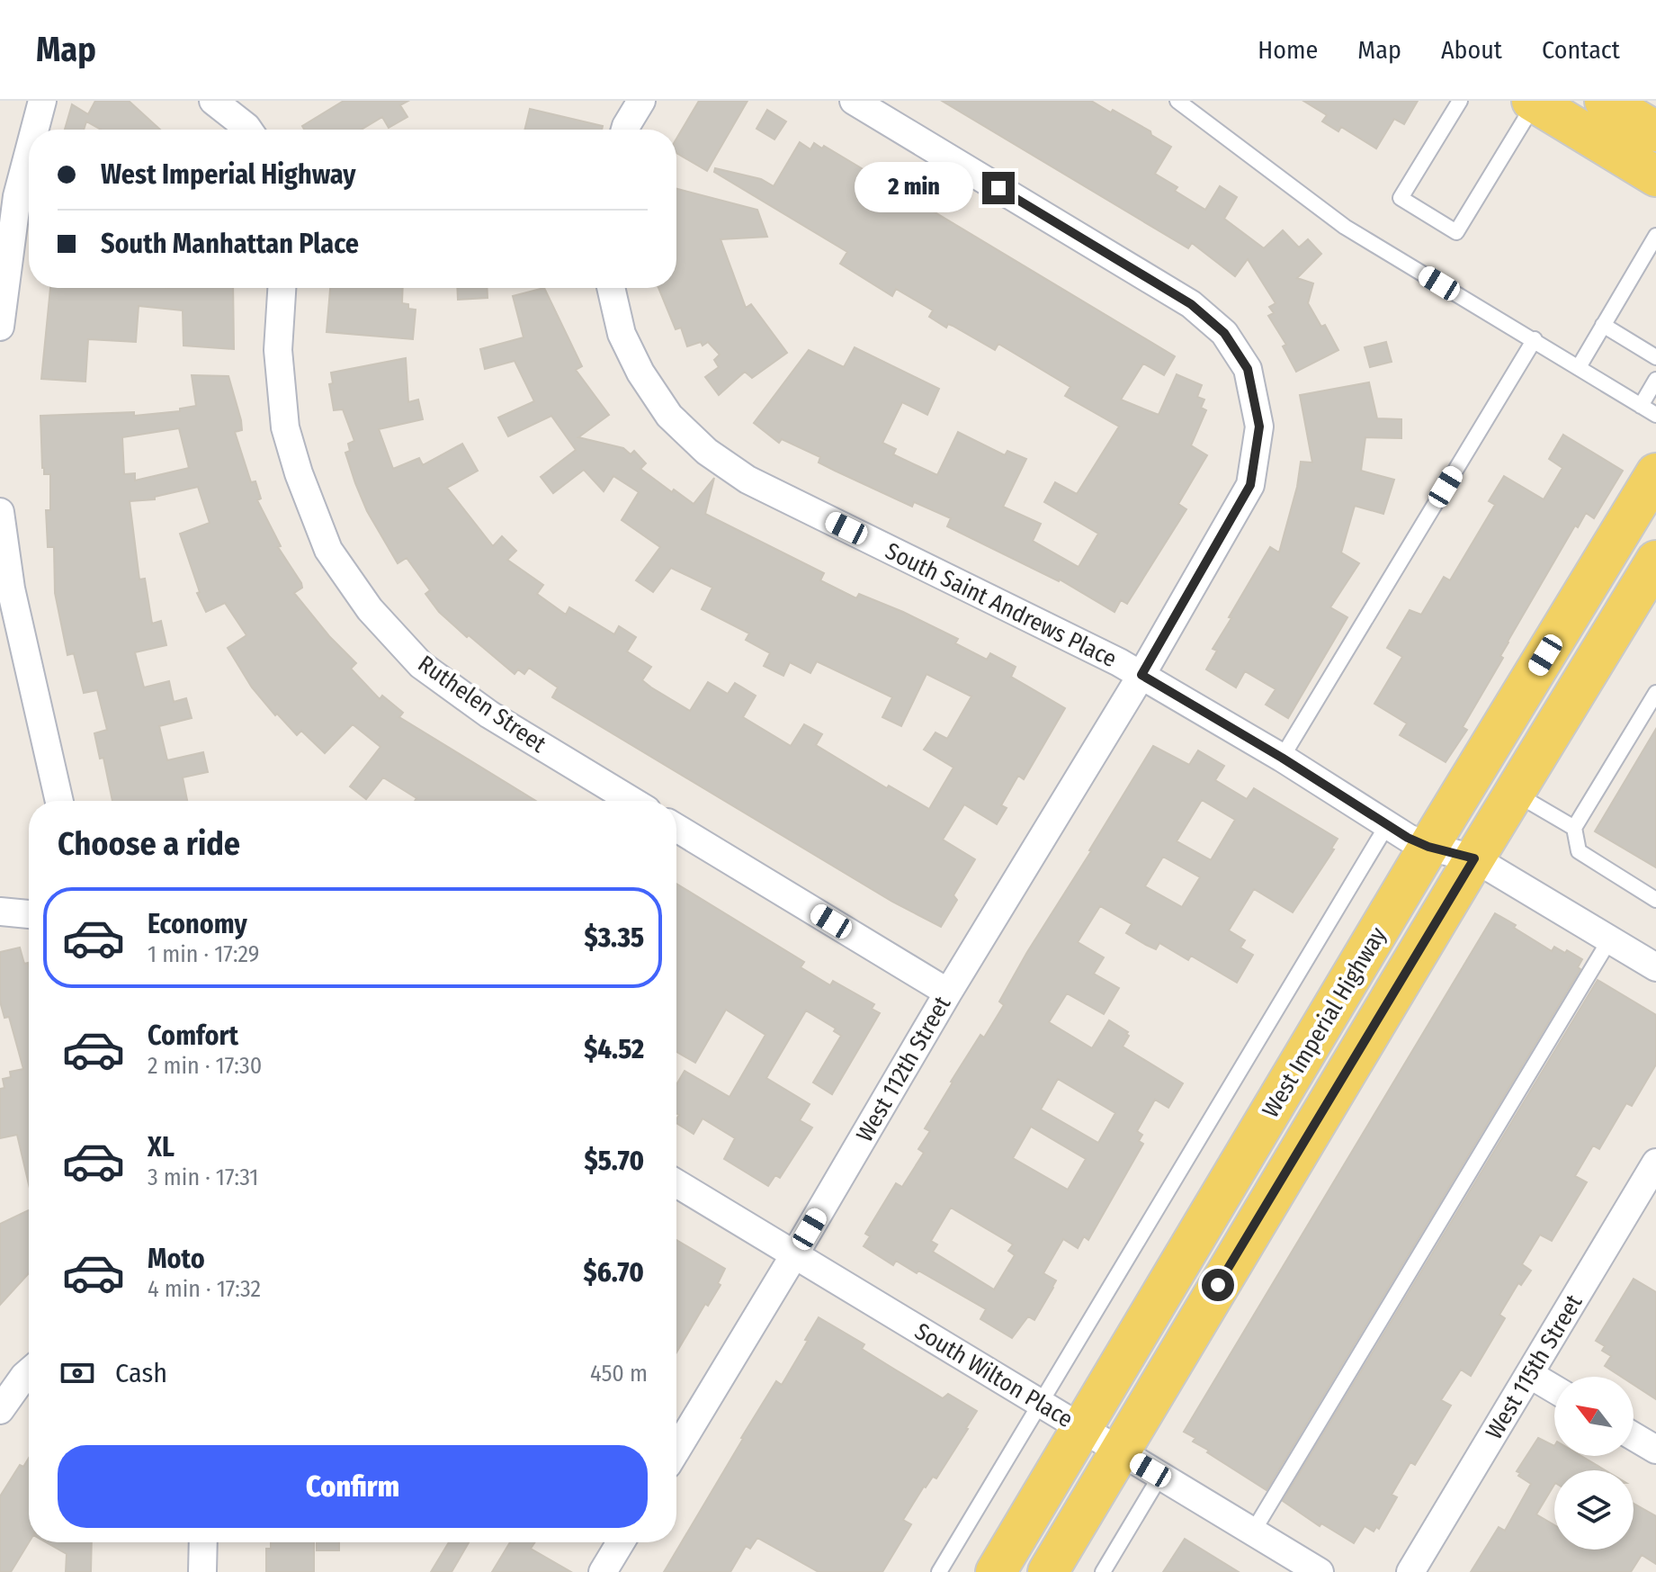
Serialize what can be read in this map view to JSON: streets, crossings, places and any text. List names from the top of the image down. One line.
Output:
{"streets":{"main road":["West Imperial Highway"],"street":["South Saint Andrews Place","Ruthelen Street","West 112th Street","West 115th Street","South Wilton Place"]},"crossings":[["South Saint Andrews Place","West Imperial Highway"],["South Saint Andrews Place","West 112th Street"],["West Imperial Highway","South Wilton Place"],["West 112th Street","South Wilton Place"]],"north":"top left","page":{"header":"Map","nav":["Home","Map","About","Contact"],"banner":["West Imperial Highway","South Manhattan Place"],"bubble":"2 min","heading":"Choose a ride","list":[{"name":"Economy","note":"1 min · 17:29","value":"$3.35"},{"name":"Comfort","note":"2 min · 17:30","value":"$4.52"},{"name":"XL","note":"3 min · 17:31","value":"$5.70"},{"name":"Moto","note":"4 min · 17:32","value":"$6.70"}],"pay":["Cash","450 m"],"buttons":"Confirm"}}
